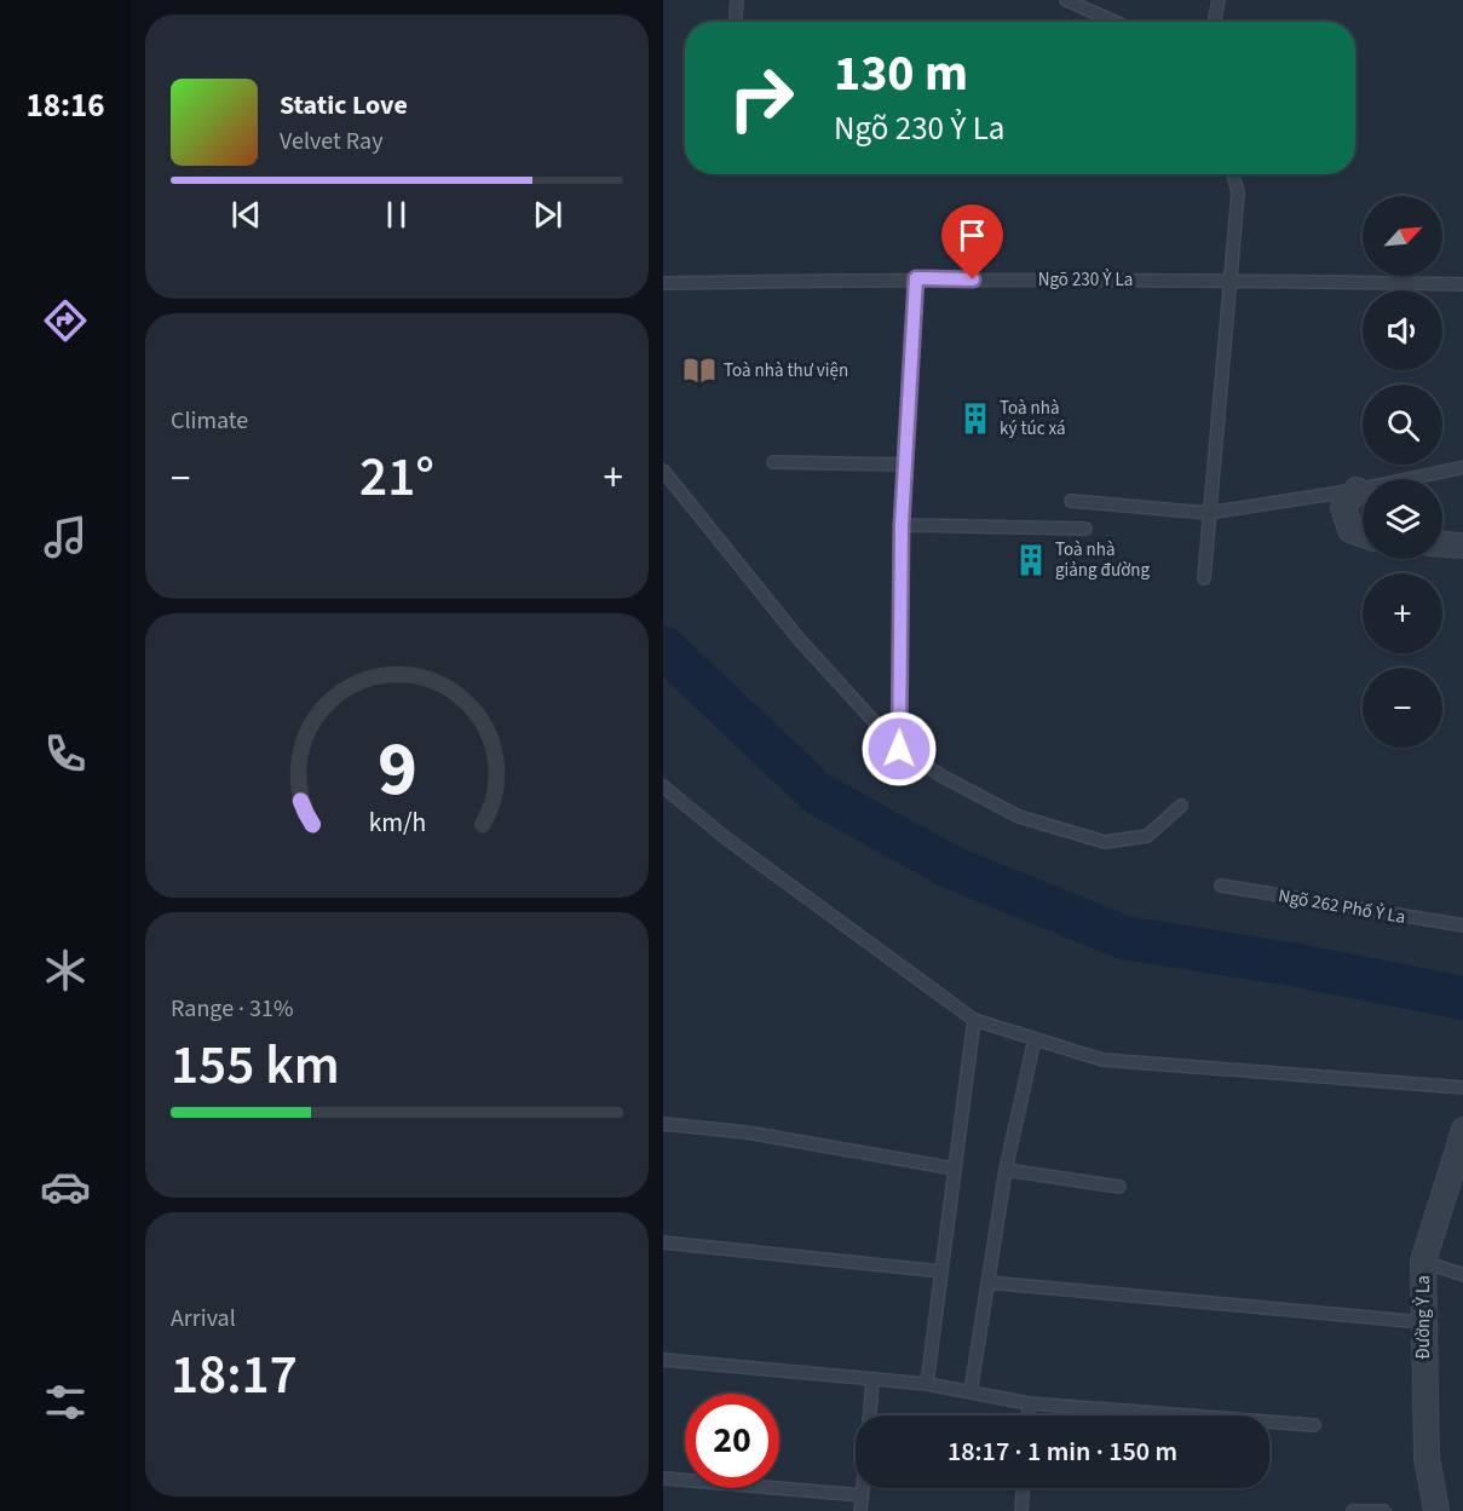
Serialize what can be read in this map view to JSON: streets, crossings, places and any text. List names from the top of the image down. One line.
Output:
{"streets":{"street":["Đường Ỷ La"],"lane":["Ngõ 230 Ỷ La","Ngõ 262 Phố Ỷ La"]},"places":{"library":["Toà nhà thư viện"],"building":["Toà nhà ký túc xá","Toà nhà giảng đường"]},"north":"top right","page":{"tabs":"18:16","turn":["130 m","Ngõ 230 Ỷ La"],"song":["Static Love","Velvet Ray"],"map_buttons":["+","−"],"tile":["Climate",["Range · 31%","155 km"],["Arrival","18:17"]],"heat":["−","21°","+"],"limit":"20","trip":"18:17 · 1 min · 150 m","gauge":["9","km/h"]}}
